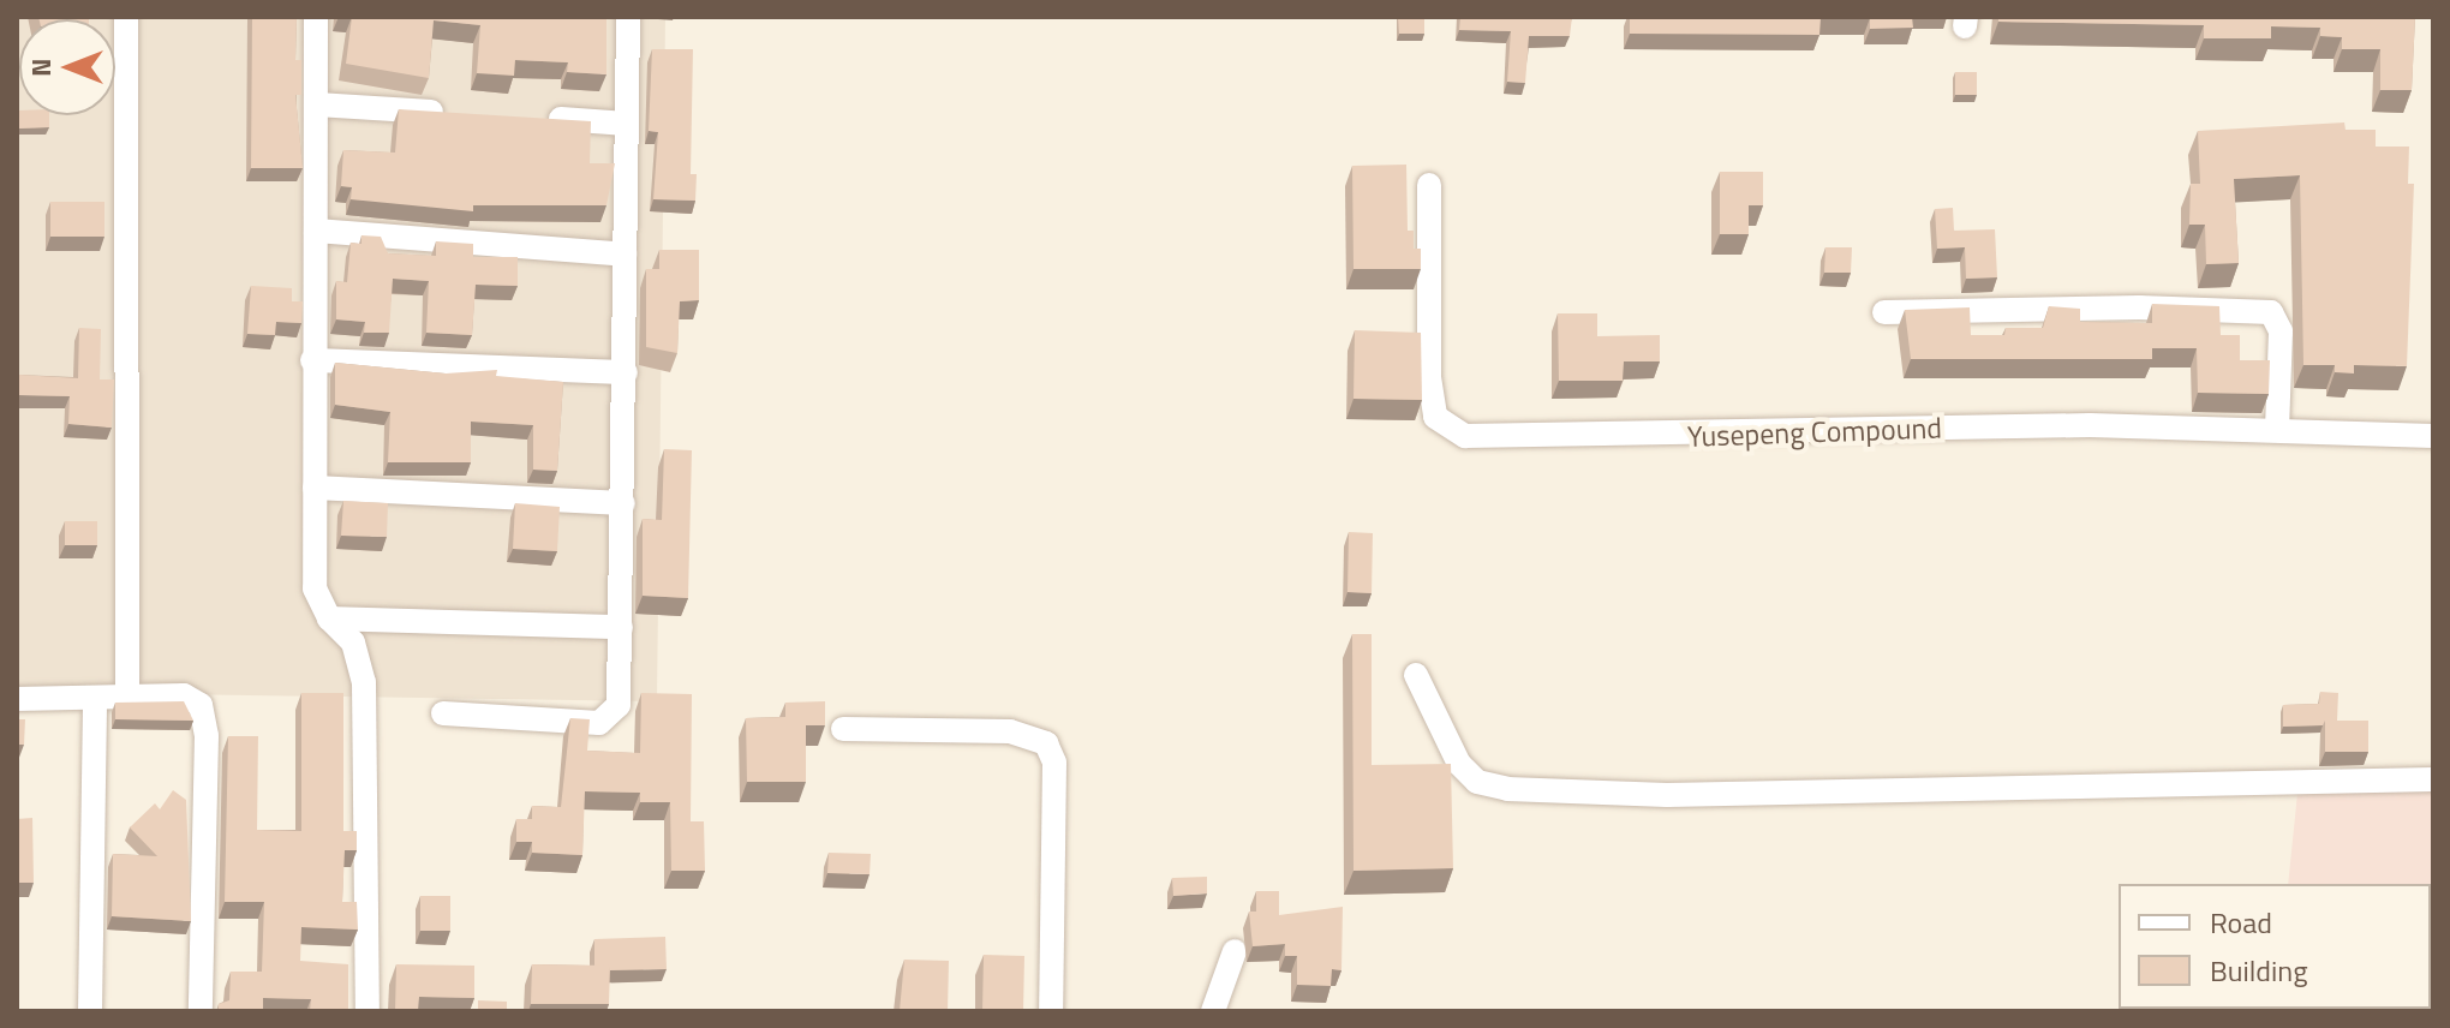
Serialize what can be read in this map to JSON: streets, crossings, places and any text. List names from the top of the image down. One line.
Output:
{"streets":{"street":["Yusepeng Compound"]},"legend":["Road","Building"],"north":"left"}
